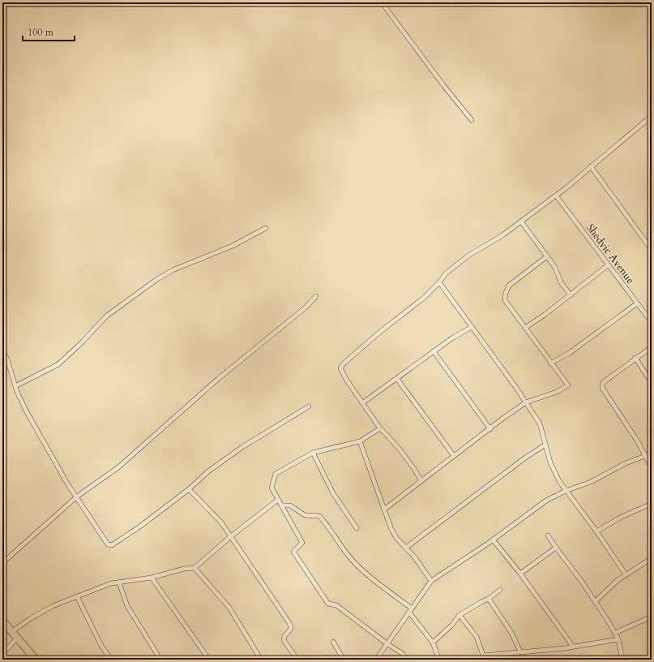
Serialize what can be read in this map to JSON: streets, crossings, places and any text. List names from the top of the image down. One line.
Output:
{"streets":{"street":["Shedvic Avenue"]},"scale_bar":"100 m"}
